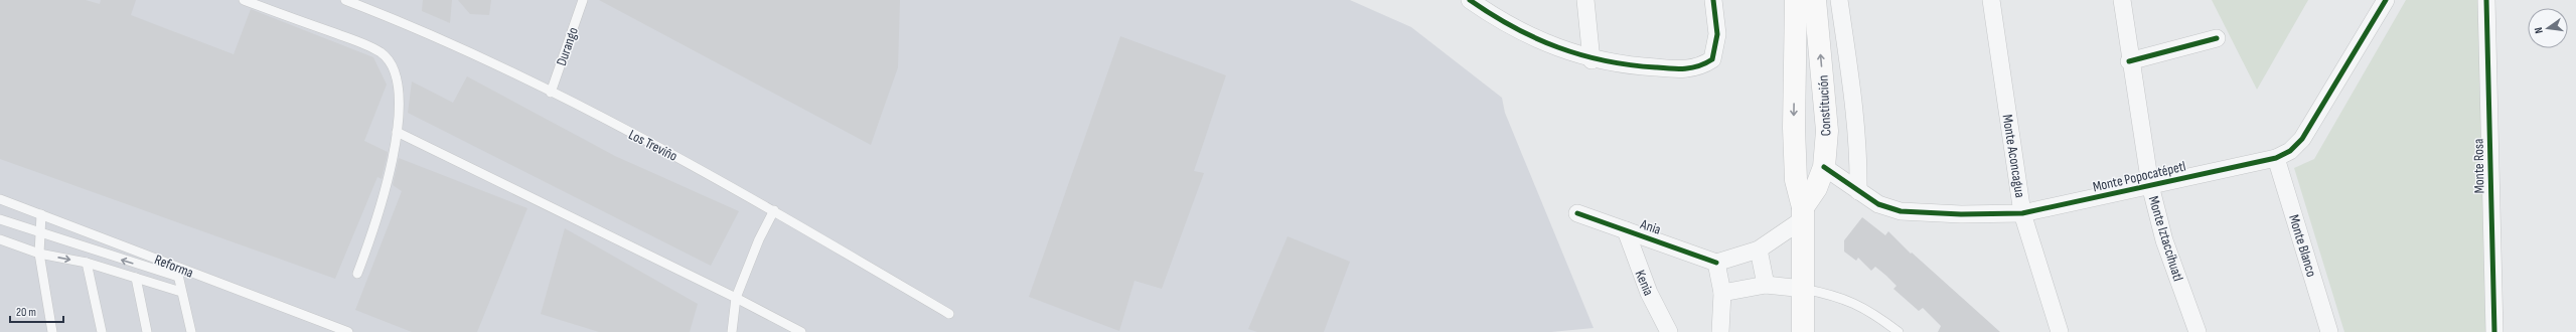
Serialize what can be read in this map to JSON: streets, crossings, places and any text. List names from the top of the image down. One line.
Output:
{"streets":{"street":["Constitución","Monte Aconcagua","Monte Rosa","Monte Popocatépetl","Ania","Monte Iztaccíhuatl","Monte Blanco","Kenia"],"lane":["Durango","Los Treviño","Reforma"]},"crossings":[["Durango","Los Treviño"],["Constitución","Monte Popocatépetl"],["Monte Aconcagua","Monte Popocatépetl"],["Monte Popocatépetl","Monte Iztaccíhuatl"],["Monte Popocatépetl","Monte Blanco"],["Ania","Kenia"]],"scale_bar":"20 m","north":"left"}
